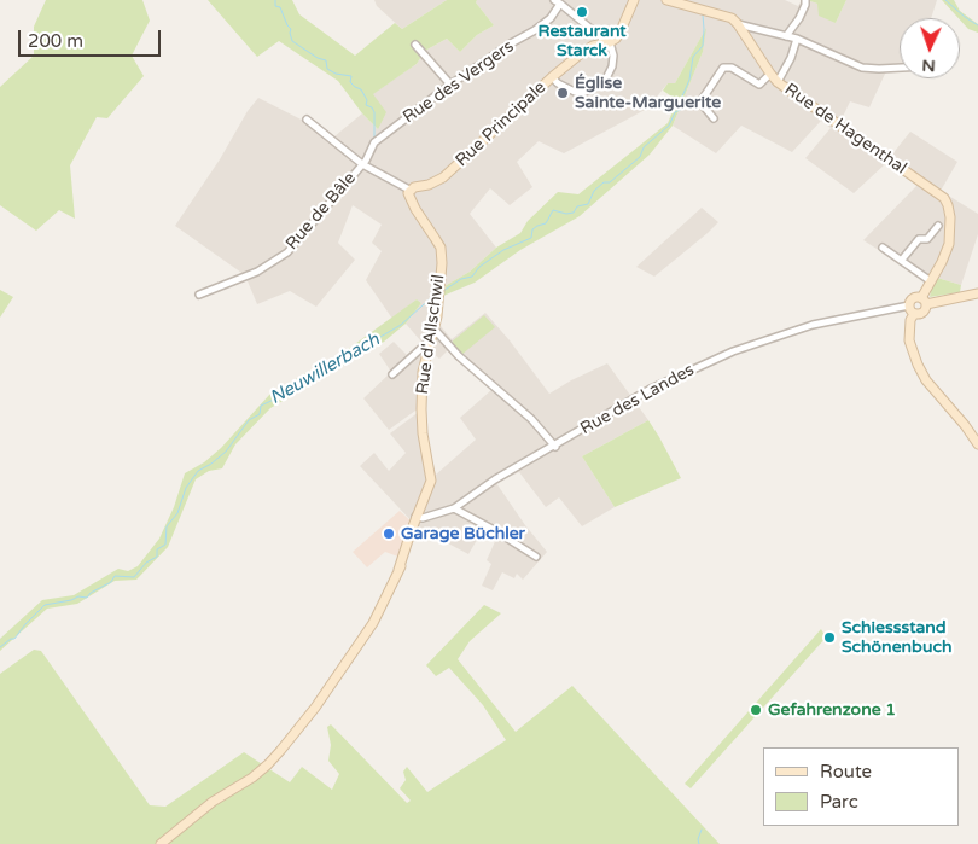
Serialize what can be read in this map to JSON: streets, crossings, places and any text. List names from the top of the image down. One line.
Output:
{"streets":{"street":["Rue des Vergers","Rue Principale","Rue de Hagenthal","Rue de Bâle","Rue d'Allschwil","Rue des Landes"]},"crossings":[["Rue des Vergers","Rue de Bâle"],["Rue Principale","Rue de Bâle"],["Rue Principale","Rue d'Allschwil"],["Rue de Bâle","Rue d'Allschwil"],["Rue d'Allschwil","Rue des Landes"]],"water":["Neuwillerbach"],"places":["Restaurant Starck","Église Sainte-Marguerite","Garage Büchler","Schiessstand Schönenbuch","Gefahrenzone 1"],"legend":["Route","Parc"],"scale_bar":"200 m","north":"bottom"}
